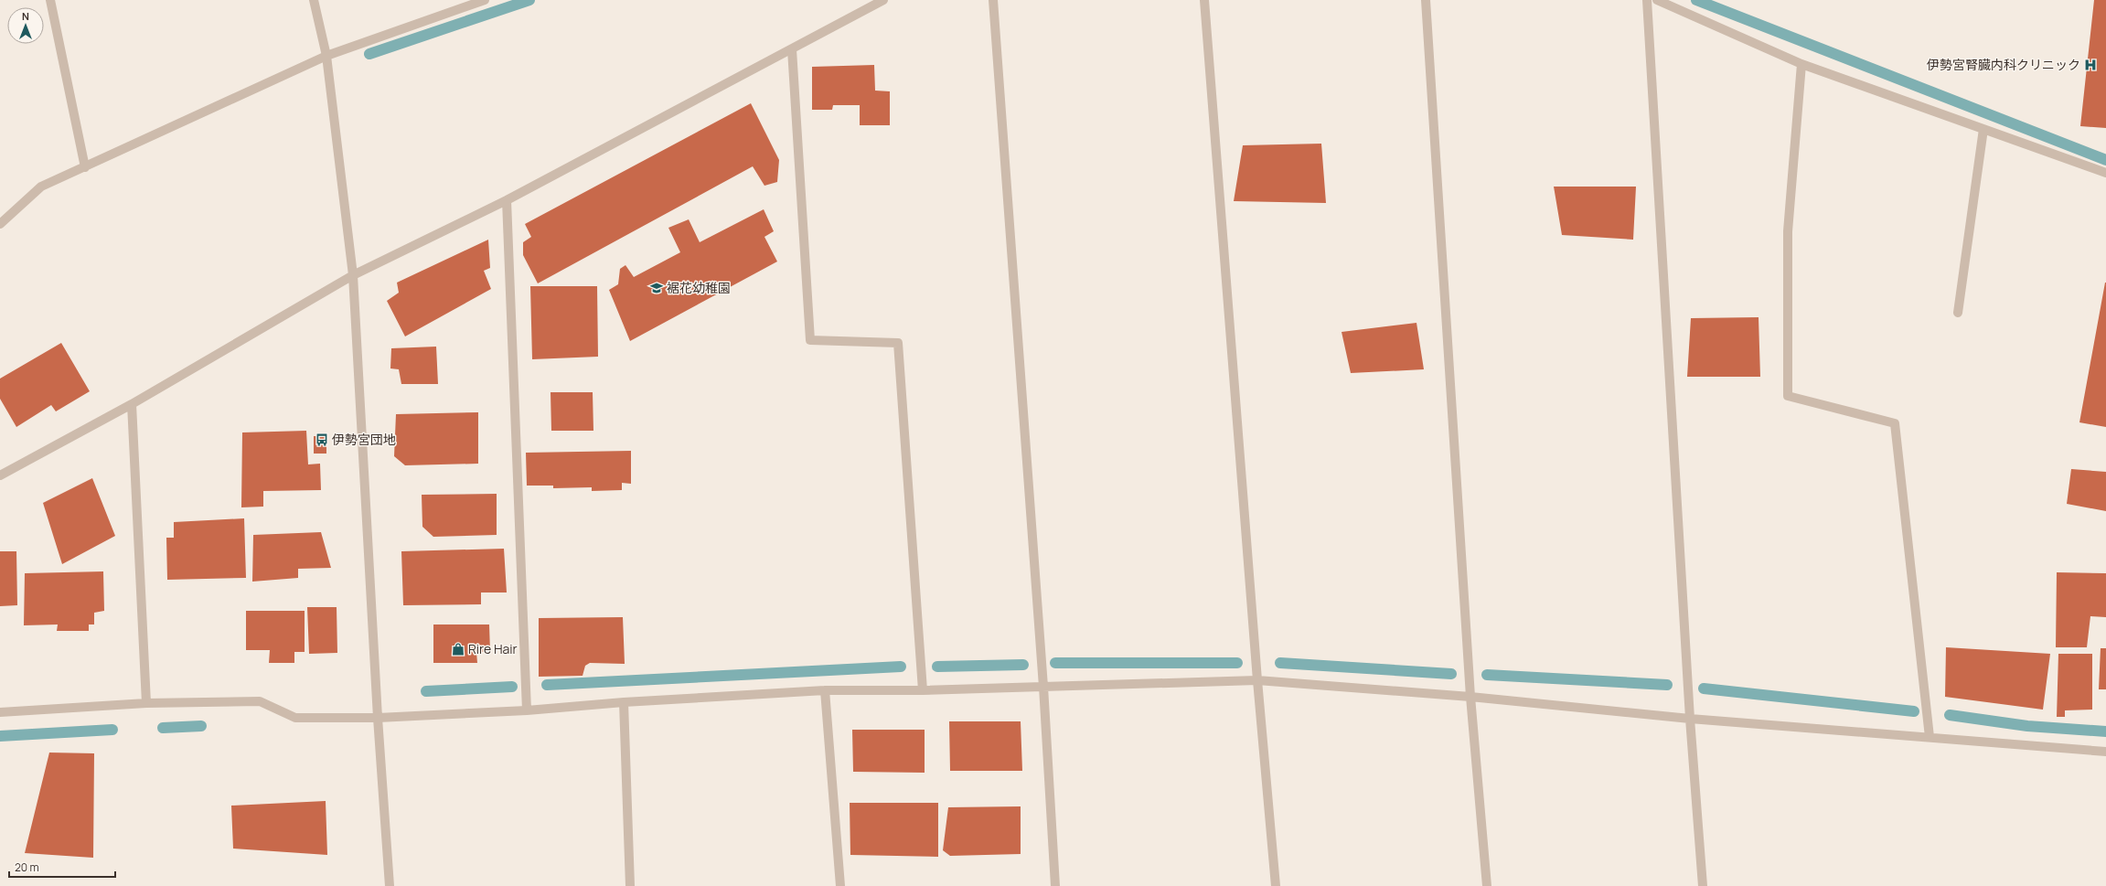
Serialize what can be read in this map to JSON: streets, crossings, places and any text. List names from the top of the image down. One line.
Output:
{"places":{"hospital":["伊勢宮腎臓内科クリニック"],"school or university":["裾花幼稚園"],"bus stop":["伊勢宮団地"],"shop":["Rire Hair"]},"scale_bar":"20 m","north":"top"}
